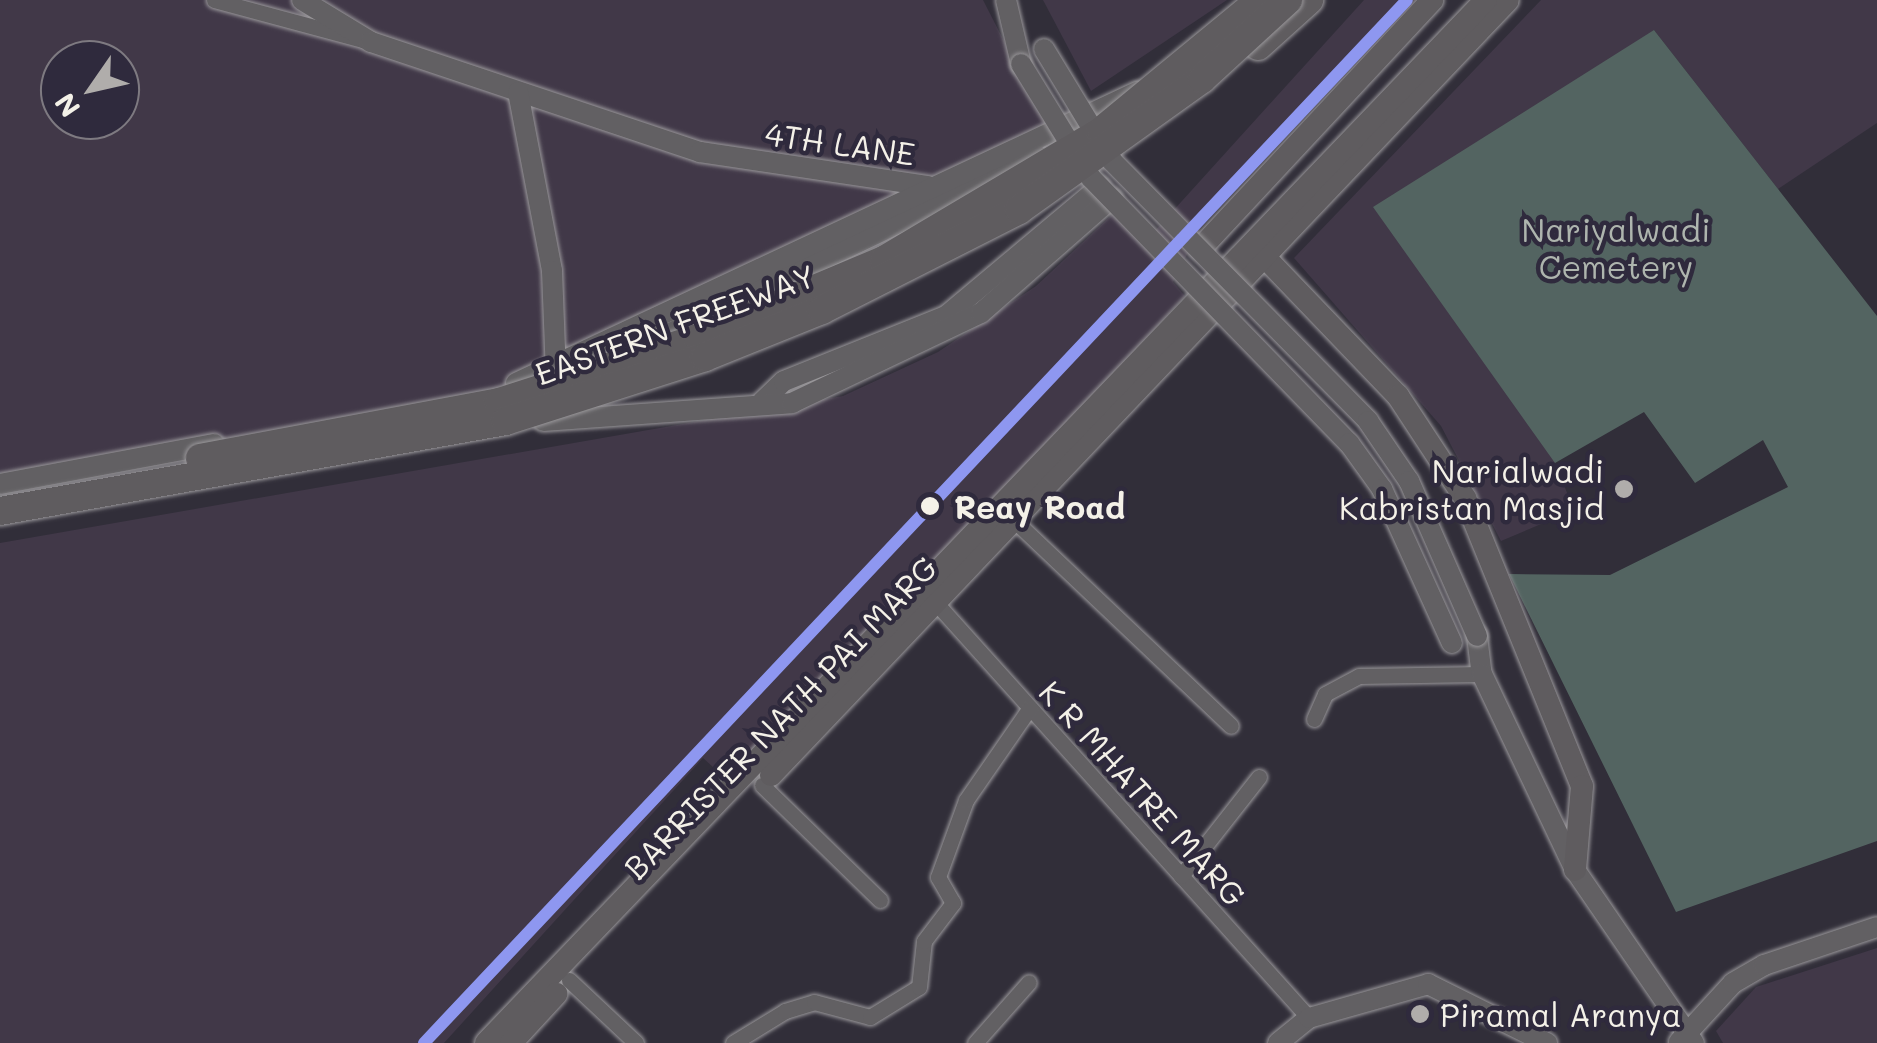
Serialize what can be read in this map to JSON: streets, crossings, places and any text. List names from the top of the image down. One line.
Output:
{"streets":{"highway":["EASTERN FREEWAY"],"main road":["BARRISTER NATH PAI MARG"],"street":["4TH LANE","K R MHATRE MARG"]},"crossings":[["BARRISTER NATH PAI MARG","K R MHATRE MARG"]],"parks":["Nariyalwadi Cemetery"],"places":["Narialwadi Kabristan Masjid","Reay Road","Piramal Aranya"],"north":"bottom left"}
